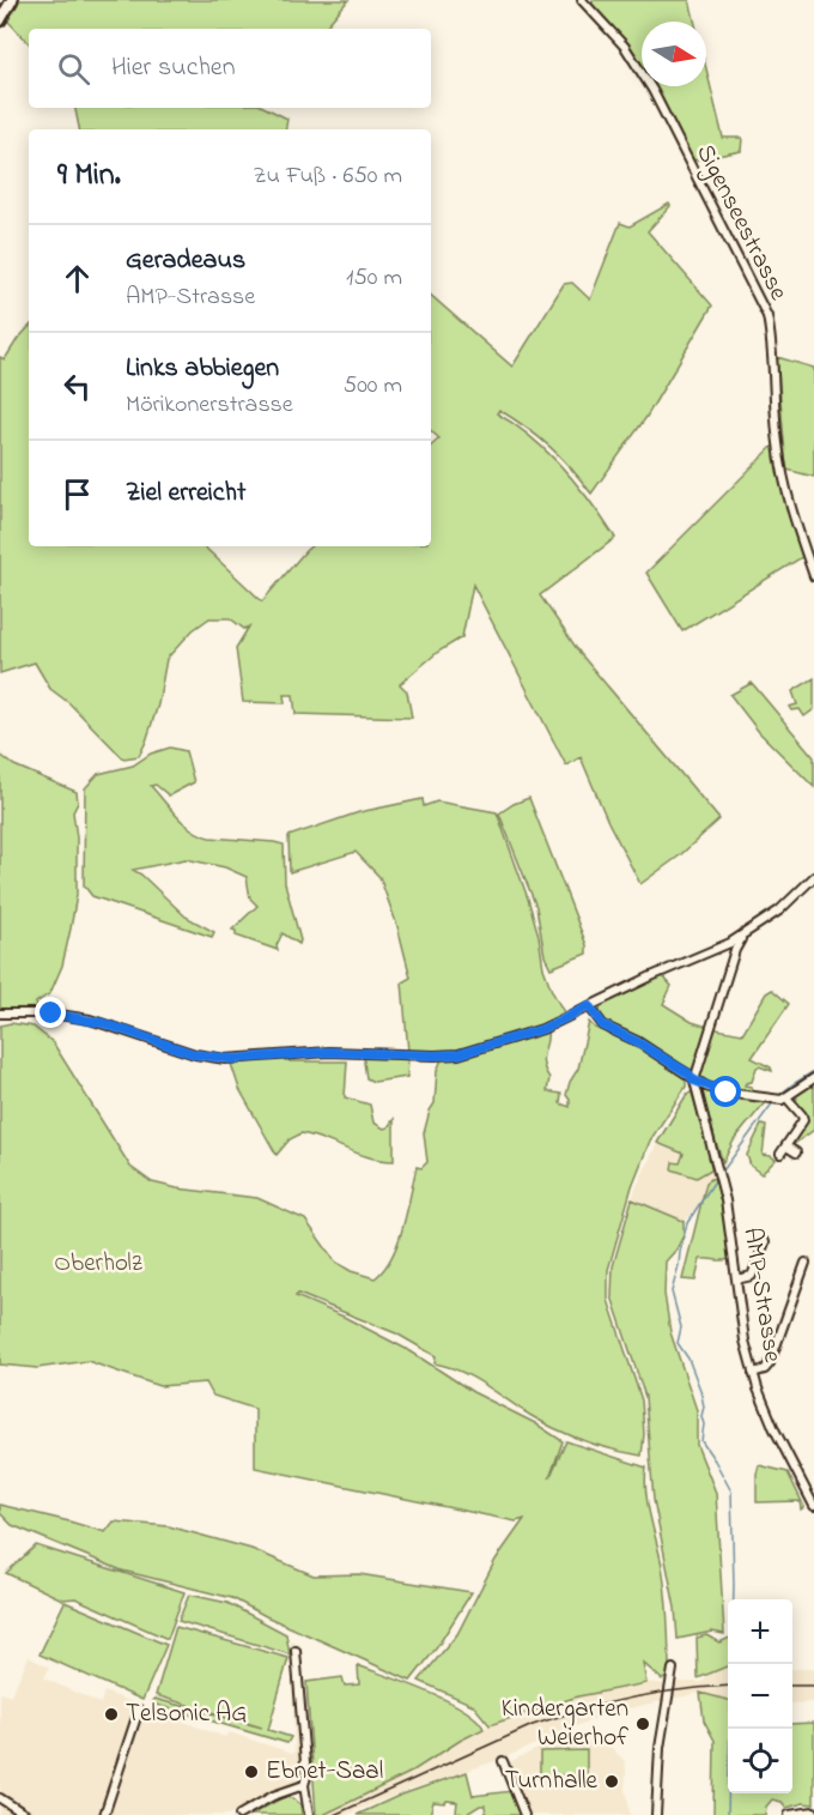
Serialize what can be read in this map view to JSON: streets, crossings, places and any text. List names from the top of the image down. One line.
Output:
{"streets":{"street":["Sigenseestrasse","AMP-Strasse"]},"parks":["Oberholz"],"places":["Telsonic AG","Kindergarten Weierhof","Ebnet-Saal","Turnhalle"],"north":"right","page":{"search":"Hier suchen","heading":["9 Min.","Zu Fuß · 650 m"],"list":[["Geradeaus","AMP-Strasse","150 m"],["Links abbiegen","Mörikonerstrasse","500 m"],"Ziel erreicht"],"map_buttons":["+","−"]}}
